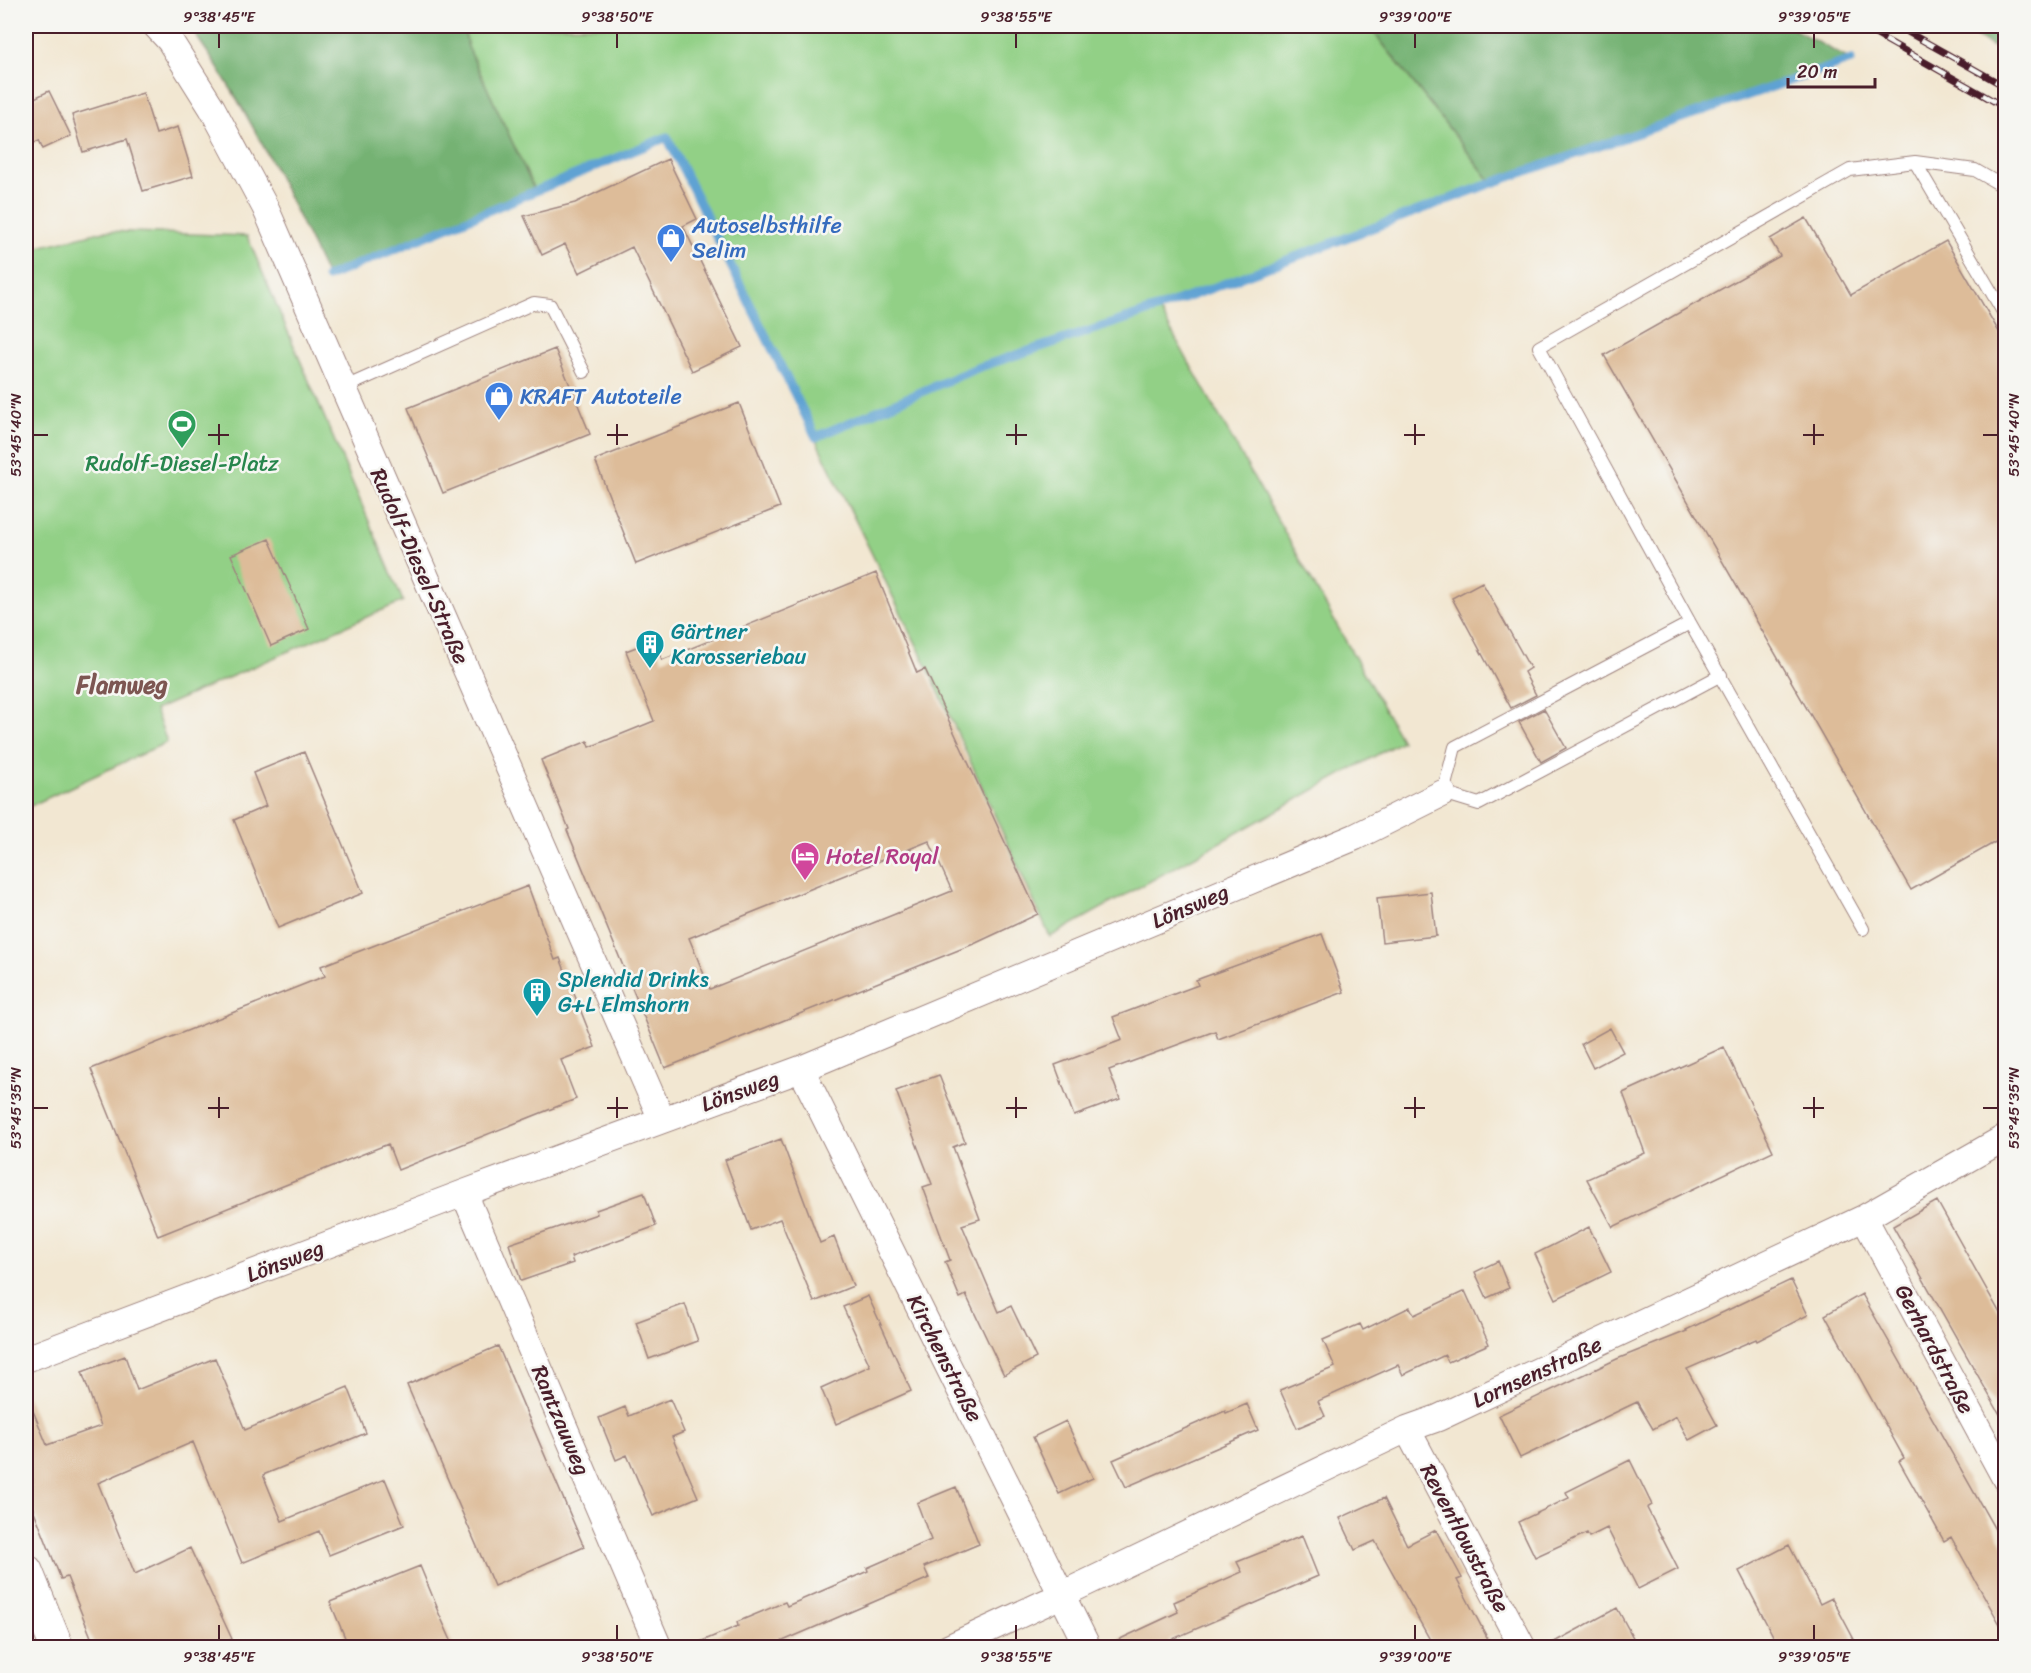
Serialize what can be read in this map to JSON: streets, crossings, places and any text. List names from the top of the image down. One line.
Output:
{"streets":{"street":["Rudolf-Diesel-Straße","Lönsweg","Gerhardstraße","Kirchenstraße","Lornsenstraße","Rantzauweg","Reventlowstraße"]},"crossings":[["Rudolf-Diesel-Straße","Lönsweg"],["Lönsweg","Kirchenstraße"],["Lönsweg","Rantzauweg"],["Gerhardstraße","Lornsenstraße"],["Kirchenstraße","Lornsenstraße"],["Lornsenstraße","Reventlowstraße"]],"districts":["Flamweg"],"places":{"shop":["Autoselbsthilfe Selim","KRAFT Autoteile"],"sports":["Rudolf-Diesel-Platz"],"building":["Gärtner Karosseriebau","Splendid Drinks G+L Elmshorn"],"hotel":["Hotel Royal"]},"scale_bar":"20 m","coordinates":["9°38'45\"E","9°38'50\"E","9°38'55\"E","9°39'00\"E","9°39'05\"E","53°45'40\"N","53°45'35\"N"]}
